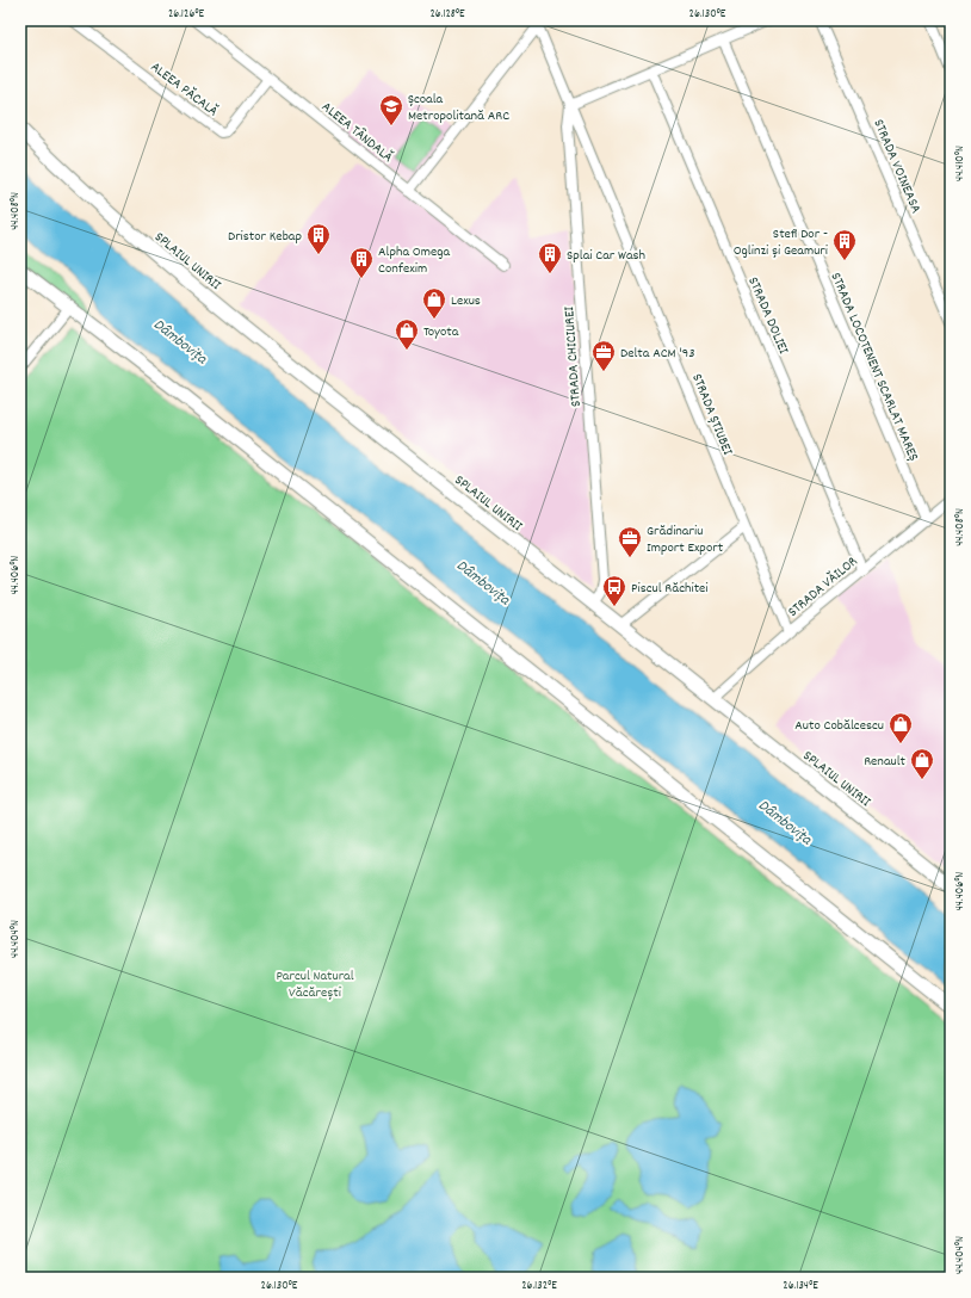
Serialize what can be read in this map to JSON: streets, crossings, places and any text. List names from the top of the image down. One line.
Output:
{"streets":{"main road":["SPLAIUL UNIRII"],"street":["ALEEA PĂCALĂ","ALEEA TÂNDALĂ","STRADA VOINEASA","STRADA DOLIEI","STRADA CHICIUREI","STRADA LOCOTENENT SCARLAT MAREȘ","STRADA ȘTIUBEI","STRADA VĂILOR"]},"crossings":[["ALEEA PĂCALĂ","ALEEA TÂNDALĂ"],["SPLAIUL UNIRII","STRADA CHICIUREI"],["SPLAIUL UNIRII","STRADA VĂILOR"],["STRADA DOLIEI","STRADA VĂILOR"],["STRADA CHICIUREI","STRADA ȘTIUBEI"],["STRADA LOCOTENENT SCARLAT MAREȘ","STRADA VĂILOR"],["STRADA ȘTIUBEI","STRADA VĂILOR"]],"water":["Dâmbovița"],"parks":["Parcul Natural Văcărești"],"places":{"school or university":["Școala Metropolitană ARC"],"building":["Dristor Kebap","Stefi Dor - Oglinzi și Geamuri","Splai Car Wash","Alpha Omega Confexim"],"shop":["Lexus","Toyota","Auto Cobălcescu","Renault"],"office":["Delta ACM '93","Grădinariu Import Export"],"bus stop":["Piscul Răchitei"]},"coordinates":["26.126°E","26.128°E","26.130°E","44.410°N","44.408°N","44.406°N","44.404°N","26.132°E","26.134°E"]}
